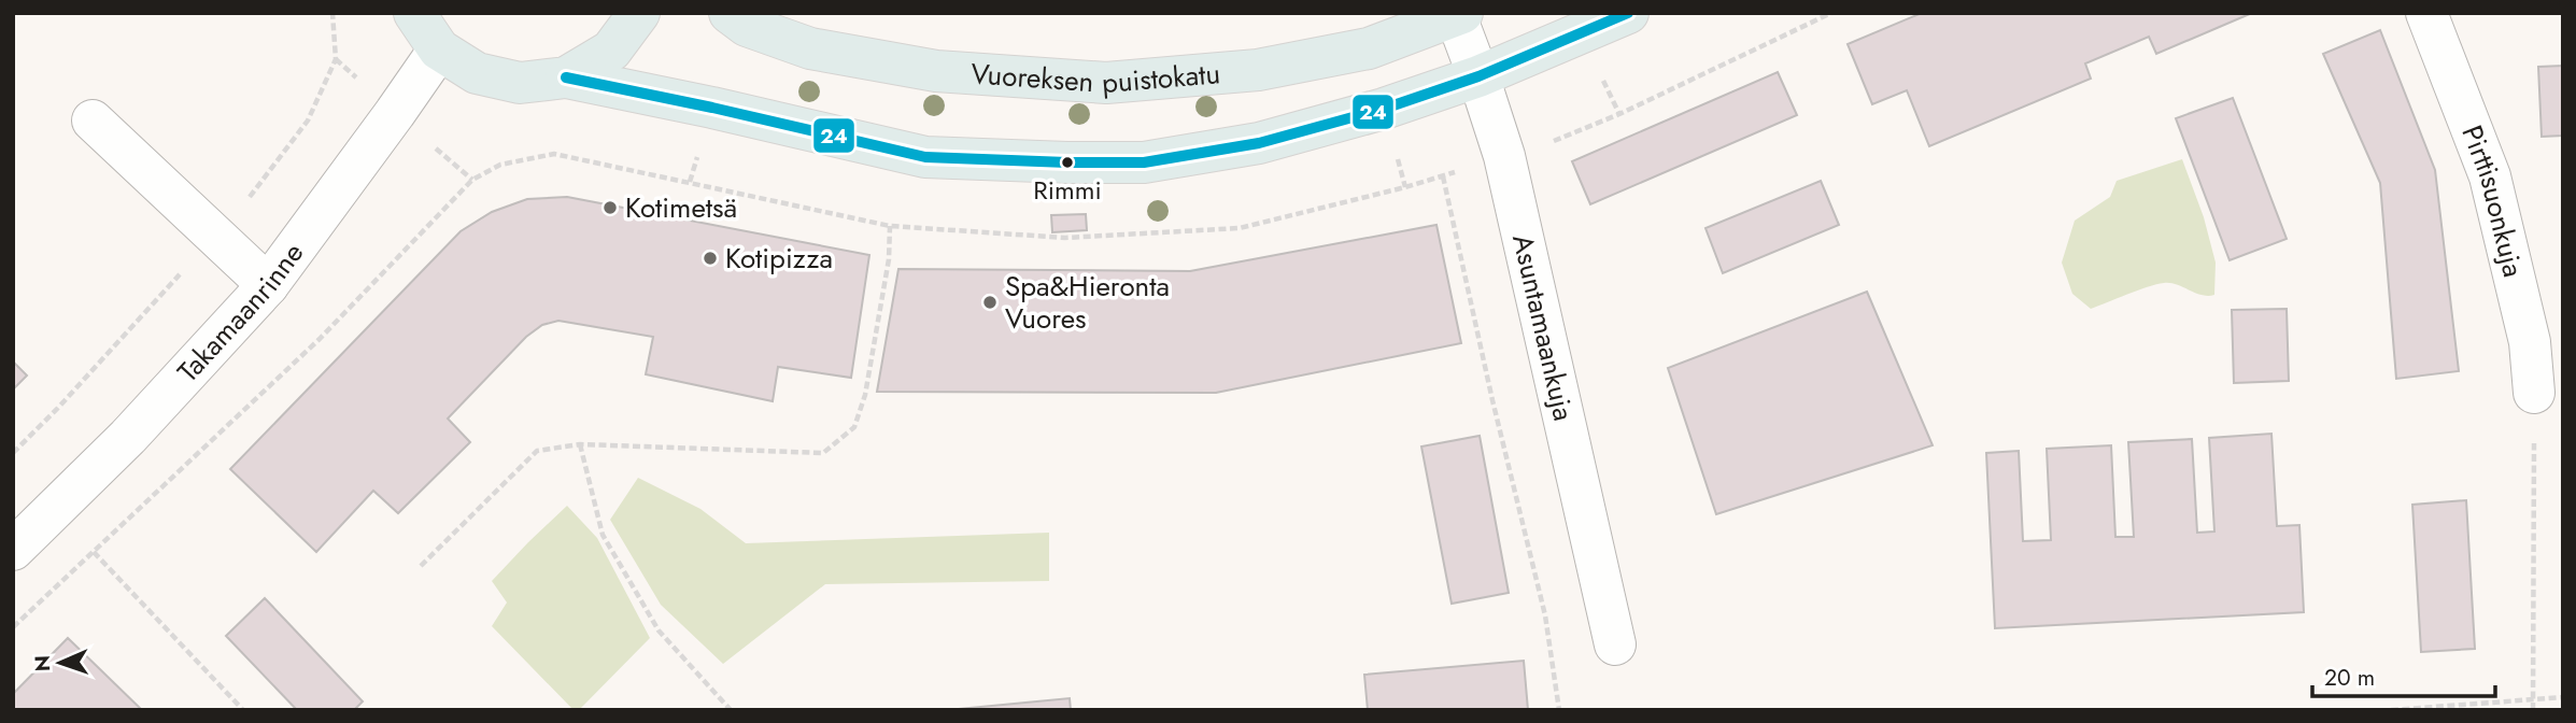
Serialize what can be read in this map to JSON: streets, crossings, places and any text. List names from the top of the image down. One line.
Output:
{"streets":{"main road":["Vuoreksen puistokatu"],"street":["Pirttisuonkuja","Takamaanrinne","Asuntamaankuja"]},"crossings":[["Vuoreksen puistokatu","Asuntamaankuja"]],"places":["Rimmi","Kotimetsä","Kotipizza","Spa&Hieronta Vuores"],"lines":["transit line 24"],"scale_bar":"20 m","north":"left"}
